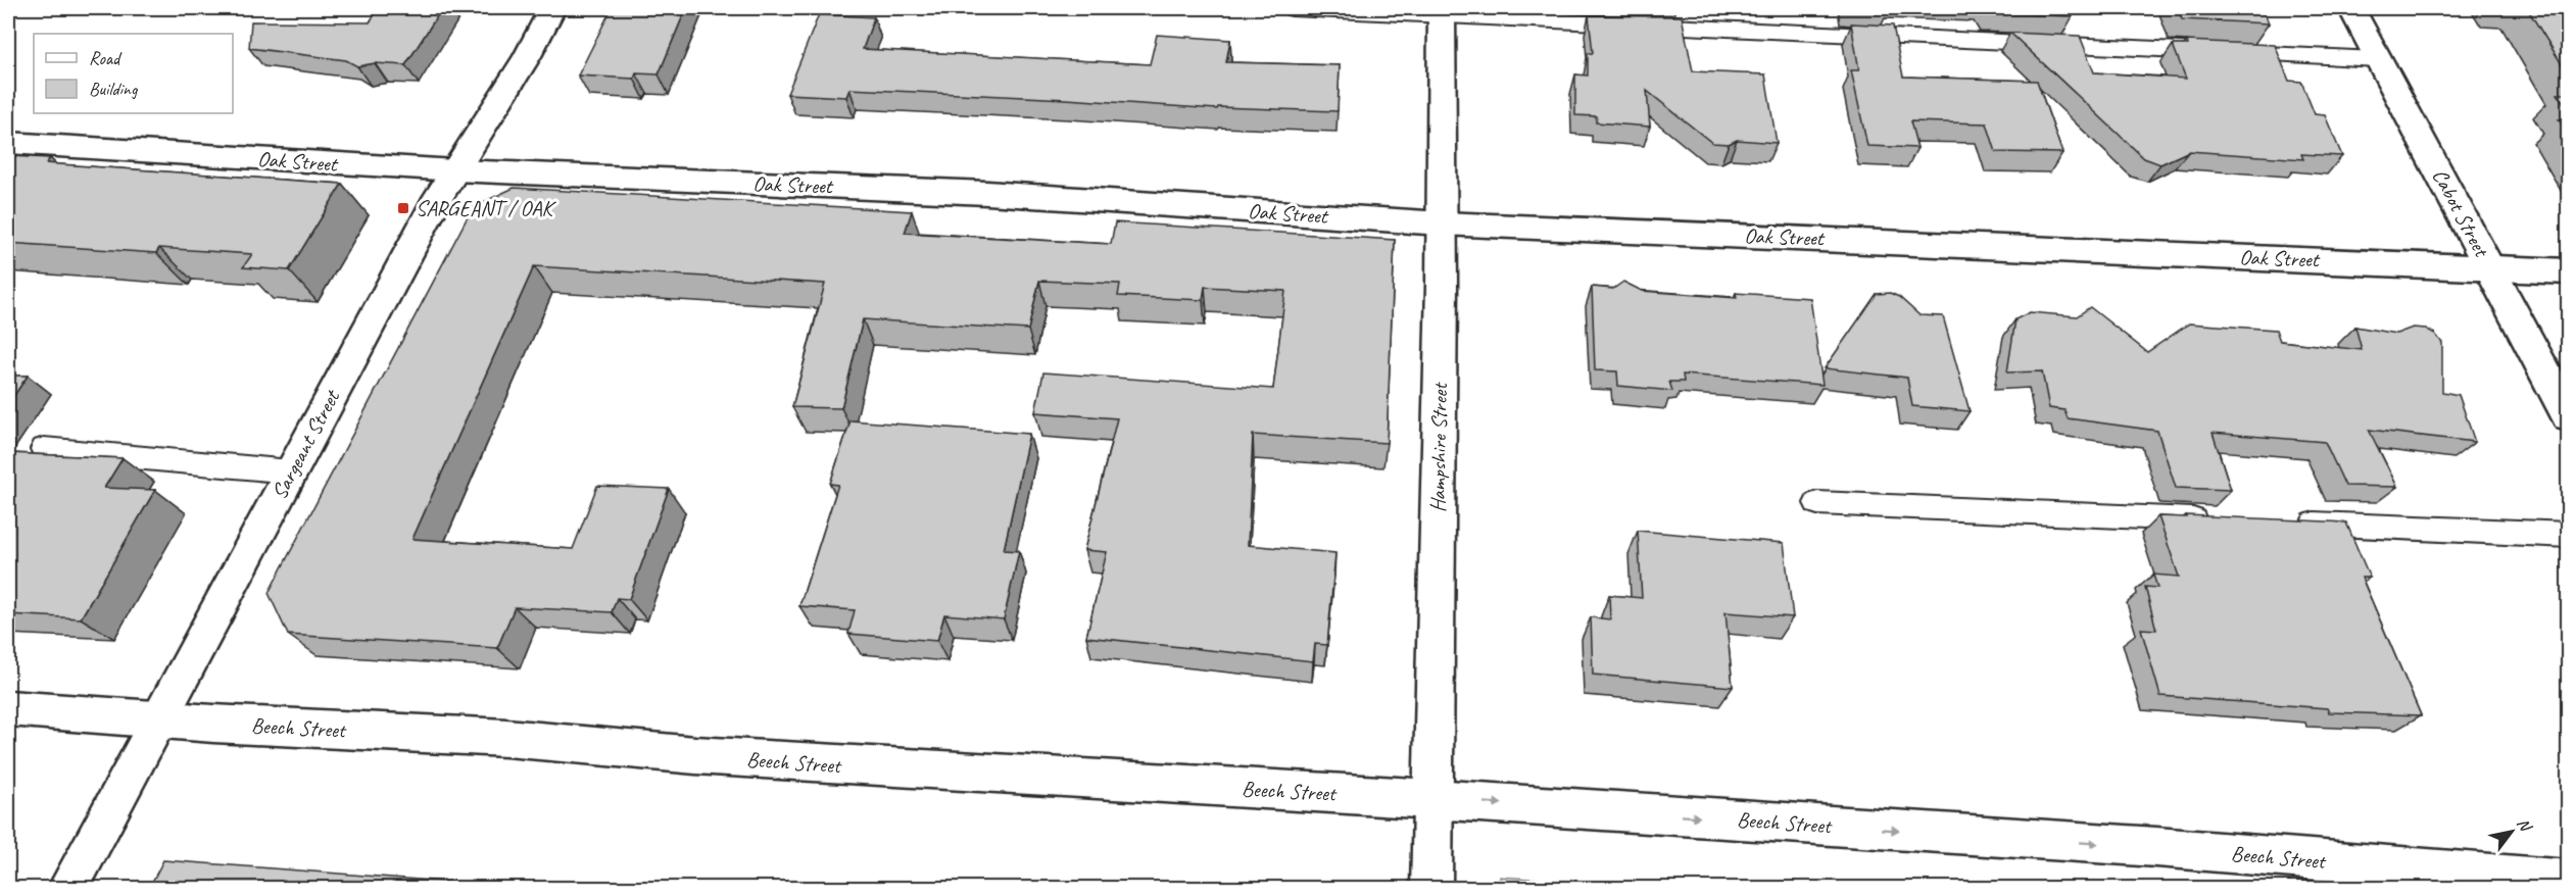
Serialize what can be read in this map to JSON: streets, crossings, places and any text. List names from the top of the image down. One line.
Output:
{"streets":{"street":["Oak Street","Cabot Street","Sargeant Street","Hampshire Street","Beech Street"]},"crossings":[["Oak Street","Cabot Street"],["Oak Street","Sargeant Street"],["Oak Street","Hampshire Street"],["Sargeant Street","Beech Street"],["Hampshire Street","Beech Street"]],"one_way":["Beech Street"],"places":{"transit":["SARGEANT / OAK"]},"legend":["Road","Building"],"north":"top right"}
